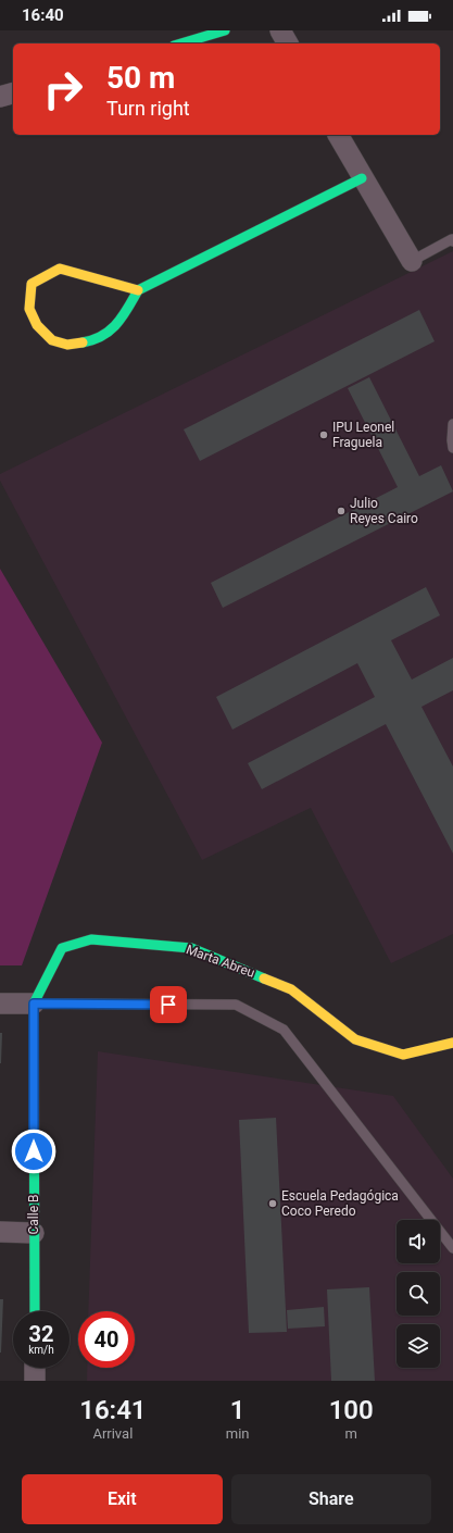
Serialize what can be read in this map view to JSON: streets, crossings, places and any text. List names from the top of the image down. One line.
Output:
{"streets":{"street":["Marta Abreu","Calle B"]},"crossings":[["Marta Abreu","Calle B"]],"places":["IPU Leonel Fraguela","Julio Reyes Cairo","Escuela Pedagógica Coco Peredo"],"page":{"status":"16:40","turn":["50 m","Turn right"],"speed":"32 km/h","limit":"40","eta":["16:41","Arrival","1","min","100","m"],"buttons":["Exit","Share"]}}
